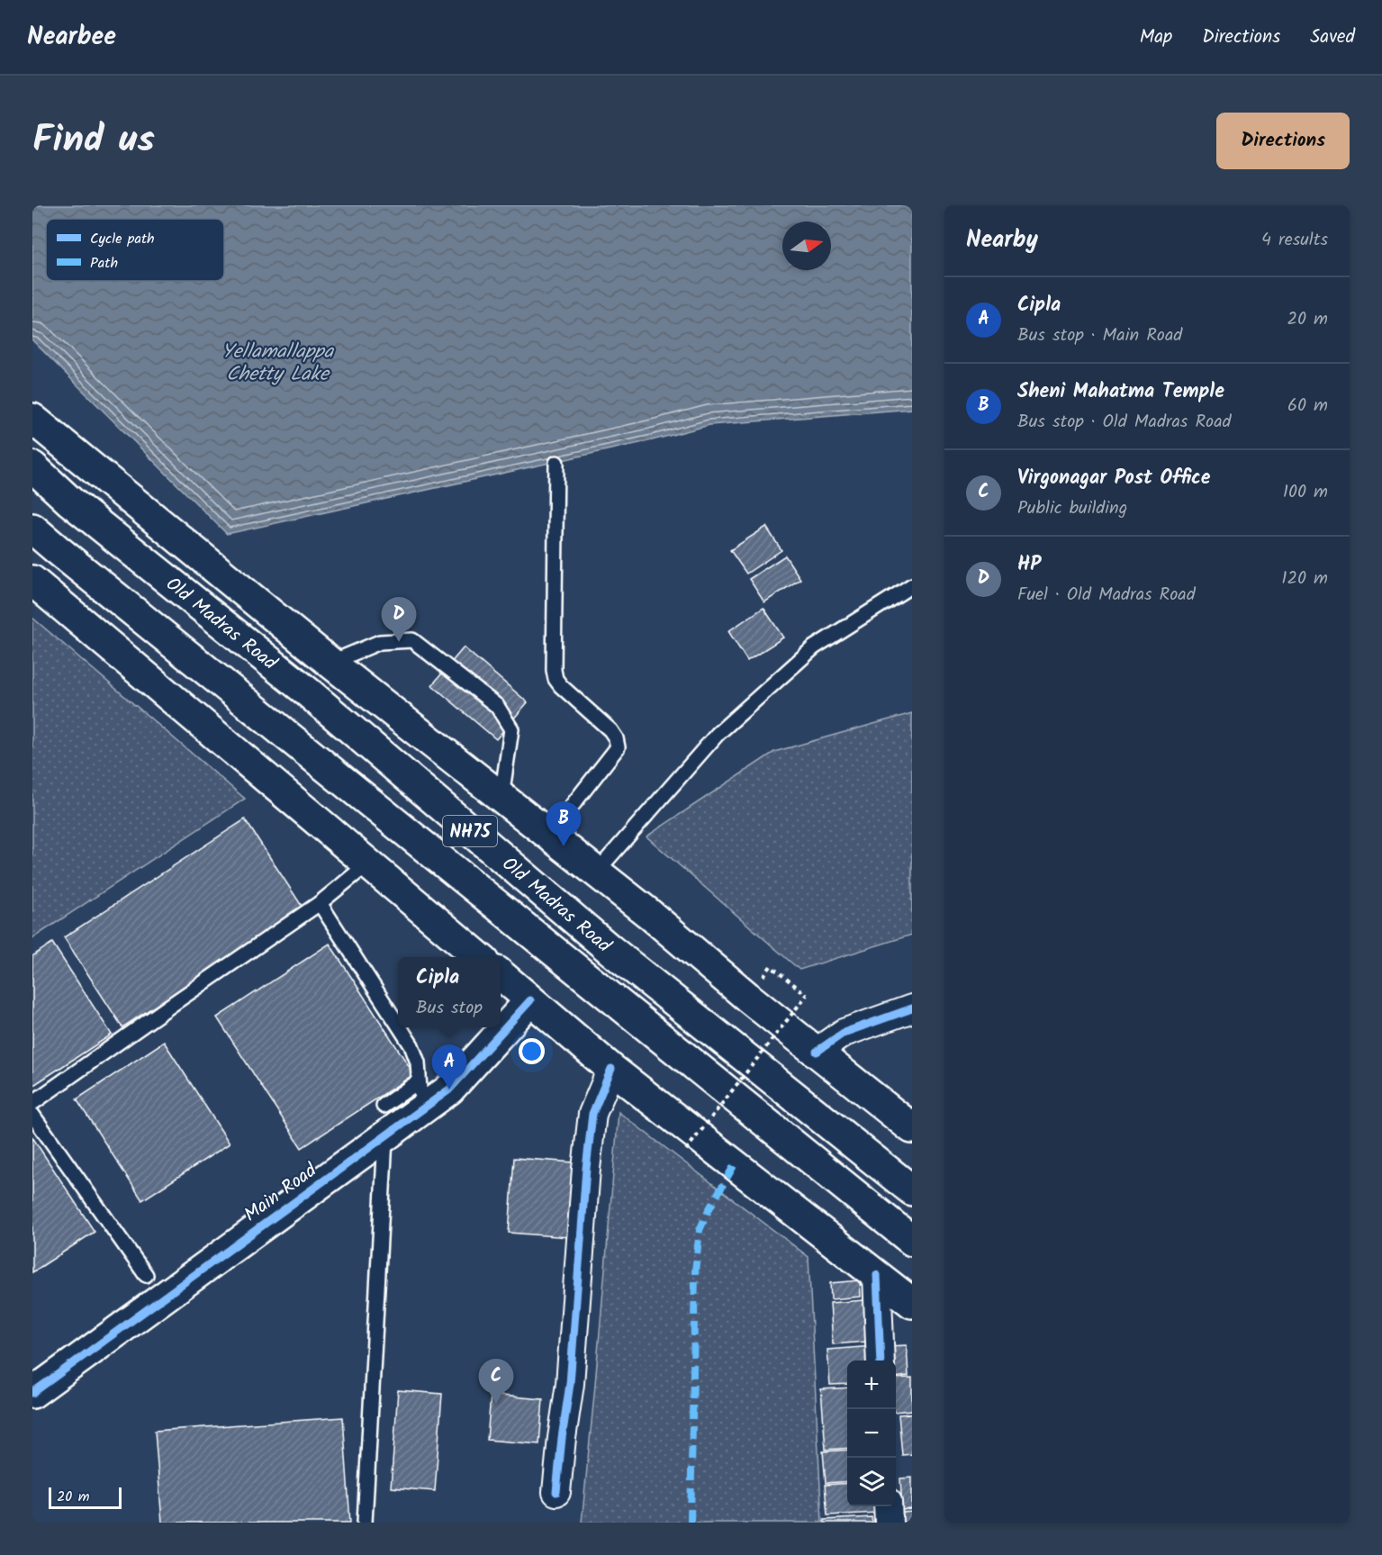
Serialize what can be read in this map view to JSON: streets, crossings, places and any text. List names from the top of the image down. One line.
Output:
{"streets":{"main road":["Old Madras Road","NH75","Main Road"]},"water":["Yellamallappa Chetty Lake"],"legend":["Cycle path","Path"],"scale_bar":"20 m","north":"right","page":{"header":"Nearbee","nav":["Map","Directions","Saved"],"title":"Find us","buttons":"Directions","heading":["Nearby","4 results"],"list":[{"mark":"A","name":"Cipla","note":"Bus stop · Main Road","value":"20 m"},{"mark":"B","name":"Sheni Mahatma Temple","note":"Bus stop · Old Madras Road","value":"60 m"},{"mark":"C","name":"Virgonagar Post Office","note":"Public building","value":"100 m"},{"mark":"D","name":"HP","note":"Fuel · Old Madras Road","value":"120 m"}],"pins":["D","B","A","C"],"popup":["Cipla","Bus stop"],"map_buttons":["+","−"],"scale":"20 m"}}
